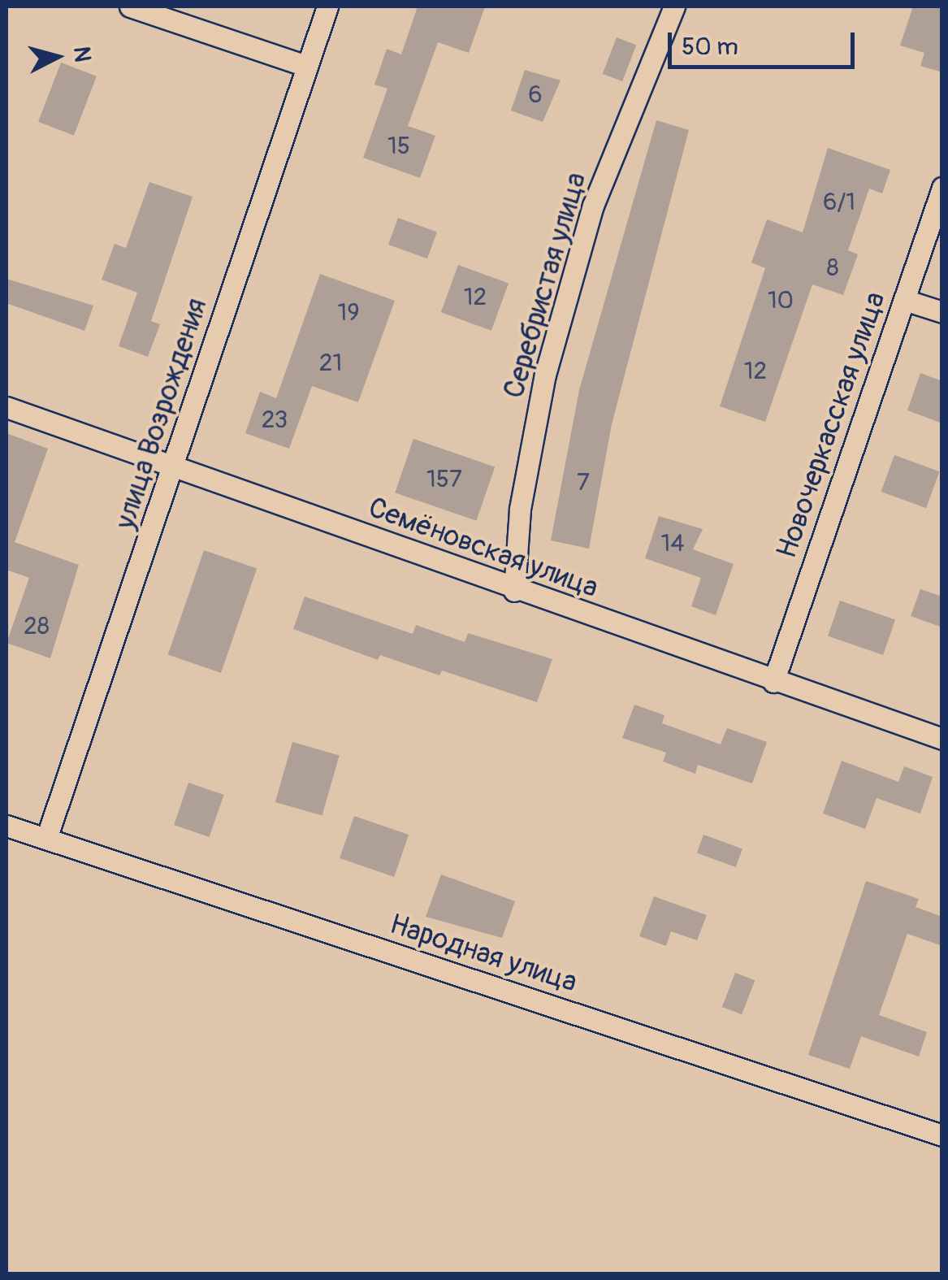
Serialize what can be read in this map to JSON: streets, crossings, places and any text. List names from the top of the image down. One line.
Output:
{"streets":{"street":["Серебристая улица","улица Возрождения","Новочеркасская улица","Семёновская улица","Народная улица"]},"crossings":[["Серебристая улица","Семёновская улица"],["улица Возрождения","Семёновская улица"],["улица Возрождения","Народная улица"],["Новочеркасская улица","Семёновская улица"]],"house_numbers":["6","15","6/1","8","12","10","19","21","12","23","157","7","14","28"],"scale_bar":"50 m","north":"right"}
